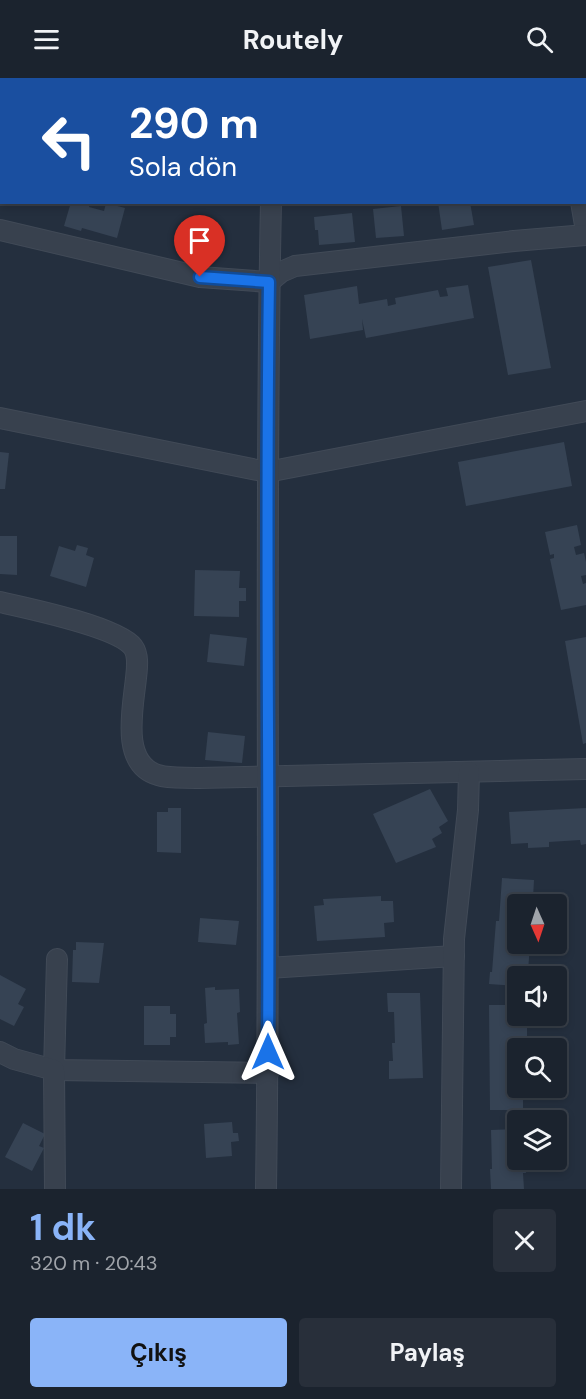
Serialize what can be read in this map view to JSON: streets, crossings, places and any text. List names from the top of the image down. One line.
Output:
{"north":"bottom","page":{"header":"Routely","turn":["290 m","Sola dön"],"heading":["1 dk","320 m · 20:43"],"buttons":["Çıkış","Paylaş"]}}
